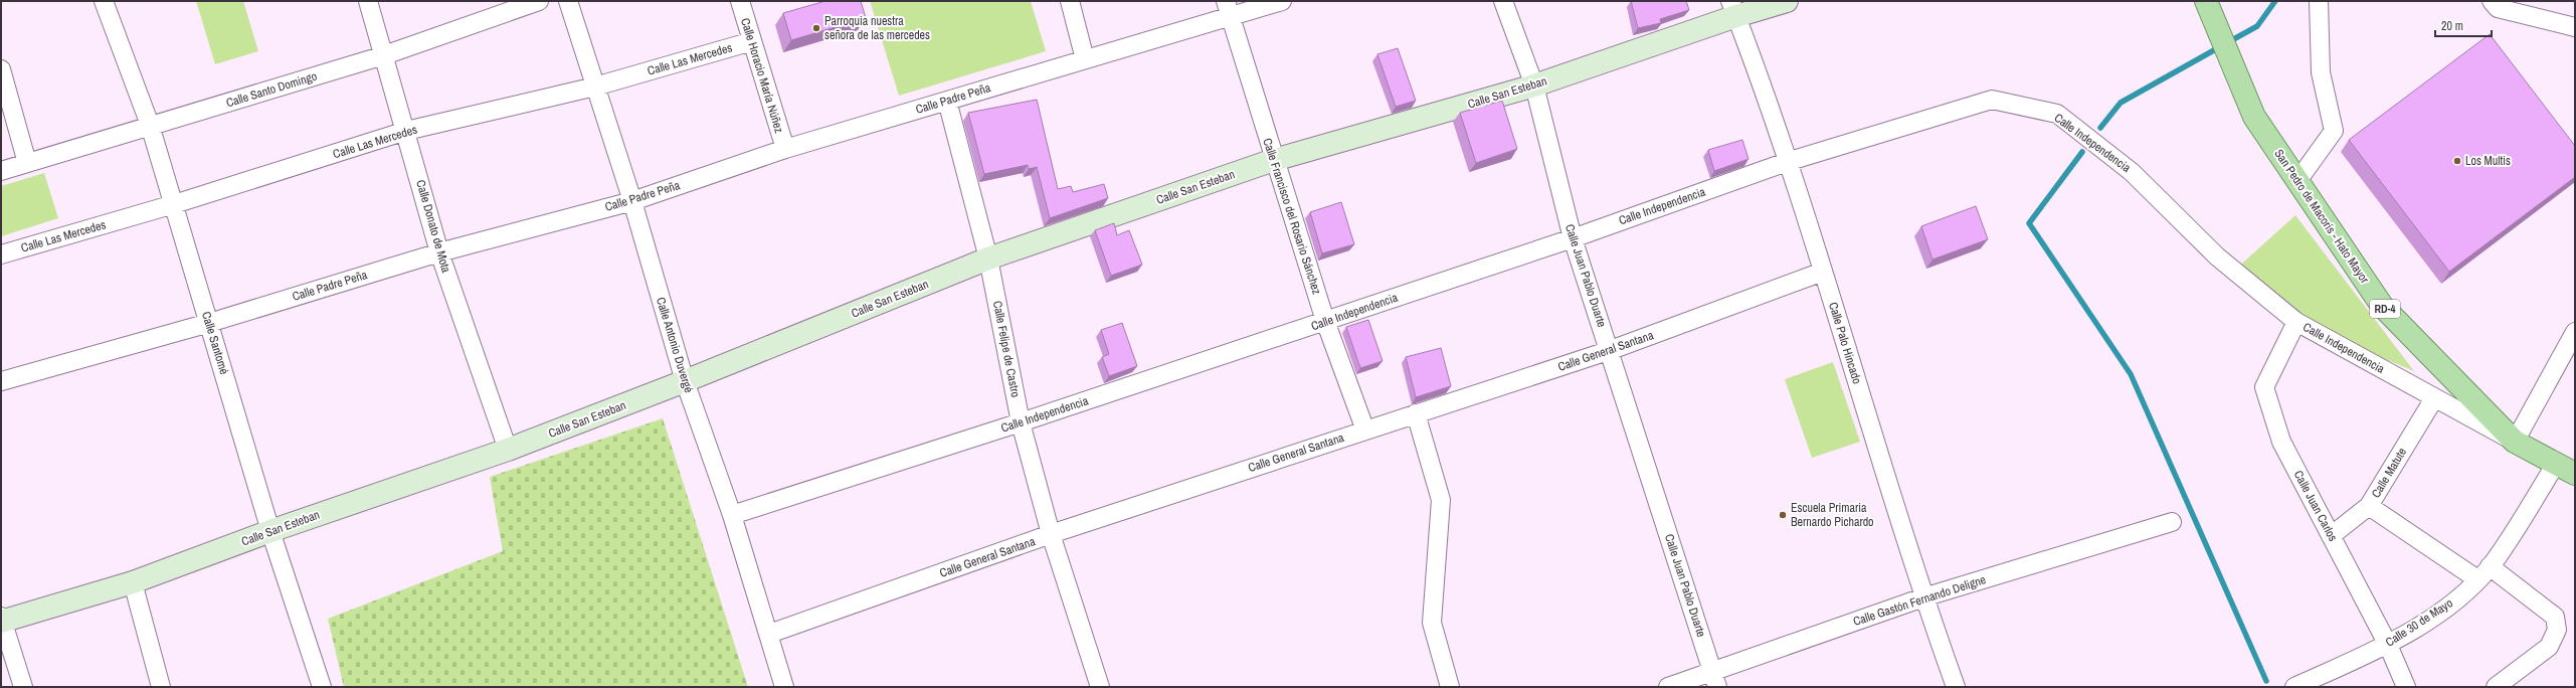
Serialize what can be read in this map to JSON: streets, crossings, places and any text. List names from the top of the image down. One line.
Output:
{"streets":{"main road":["San Pedro de Macorís - Hato Mayor","RD-4"],"street":["Calle Las Mercedes","Calle Horacio María Núñez","Calle Santo Domingo","Calle San Esteban","Calle Padre Peña","Calle Independencia","Calle Francisco del Rosario Sánchez","Calle Donato de Mota","Calle Juan Pablo Duarte","Calle Santomé","Calle Palo Hincado","Calle Antonio Duvergé","Calle Felipe de Castro","Calle General Santana","Calle Matute","Calle Juan Carlos","Calle Gastón Fernando Deligne","Calle 30 de Mayo"]},"crossings":[["Calle Las Mercedes","Calle Horacio María Núñez"],["Calle Las Mercedes","Calle Donato de Mota"],["Calle Las Mercedes","Calle Santomé"],["Calle Las Mercedes","Calle Antonio Duvergé"],["Calle Horacio María Núñez","Calle Padre Peña"],["Calle Santo Domingo","Calle Donato de Mota"],["Calle Santo Domingo","Calle Santomé"],["Calle San Esteban","Calle Francisco del Rosario Sánchez"],["Calle San Esteban","Calle Donato de Mota"],["Calle San Esteban","Calle Juan Pablo Duarte"],["Calle San Esteban","Calle Santomé"],["Calle San Esteban","Calle Palo Hincado"],["Calle San Esteban","Calle Antonio Duvergé"],["Calle San Esteban","Calle Felipe de Castro"],["Calle Padre Peña","Calle Francisco del Rosario Sánchez"],["Calle Padre Peña","Calle Donato de Mota"],["Calle Padre Peña","Calle Santomé"],["Calle Padre Peña","Calle Antonio Duvergé"],["Calle Padre Peña","Calle Felipe de Castro"],["Calle Independencia","Calle Francisco del Rosario Sánchez"],["Calle Independencia","San Pedro de Macorís - Hato Mayor"],["Calle Independencia","Calle Juan Pablo Duarte"],["Calle Independencia","Calle Palo Hincado"],["Calle Independencia","Calle Antonio Duvergé"],["Calle Independencia","Calle Felipe de Castro"],["Calle Independencia","Calle Matute"],["Calle Independencia","Calle Juan Carlos"],["Calle Francisco del Rosario Sánchez","Calle General Santana"],["San Pedro de Macorís - Hato Mayor","Calle 30 de Mayo"],["Calle Juan Pablo Duarte","Calle General Santana"],["Calle Juan Pablo Duarte","Calle Gastón Fernando Deligne"],["Calle Palo Hincado","Calle General Santana"],["Calle Palo Hincado","Calle Gastón Fernando Deligne"],["Calle Antonio Duvergé","Calle General Santana"],["Calle Felipe de Castro","Calle General Santana"],["Calle Matute","Calle Juan Carlos"],["Calle Juan Carlos","Calle 30 de Mayo"]],"places":["Parroquia nuestra señora de las mercedes","Los Multis","Escuela Primaria Bernardo Pichardo"],"scale_bar":"20 m"}
